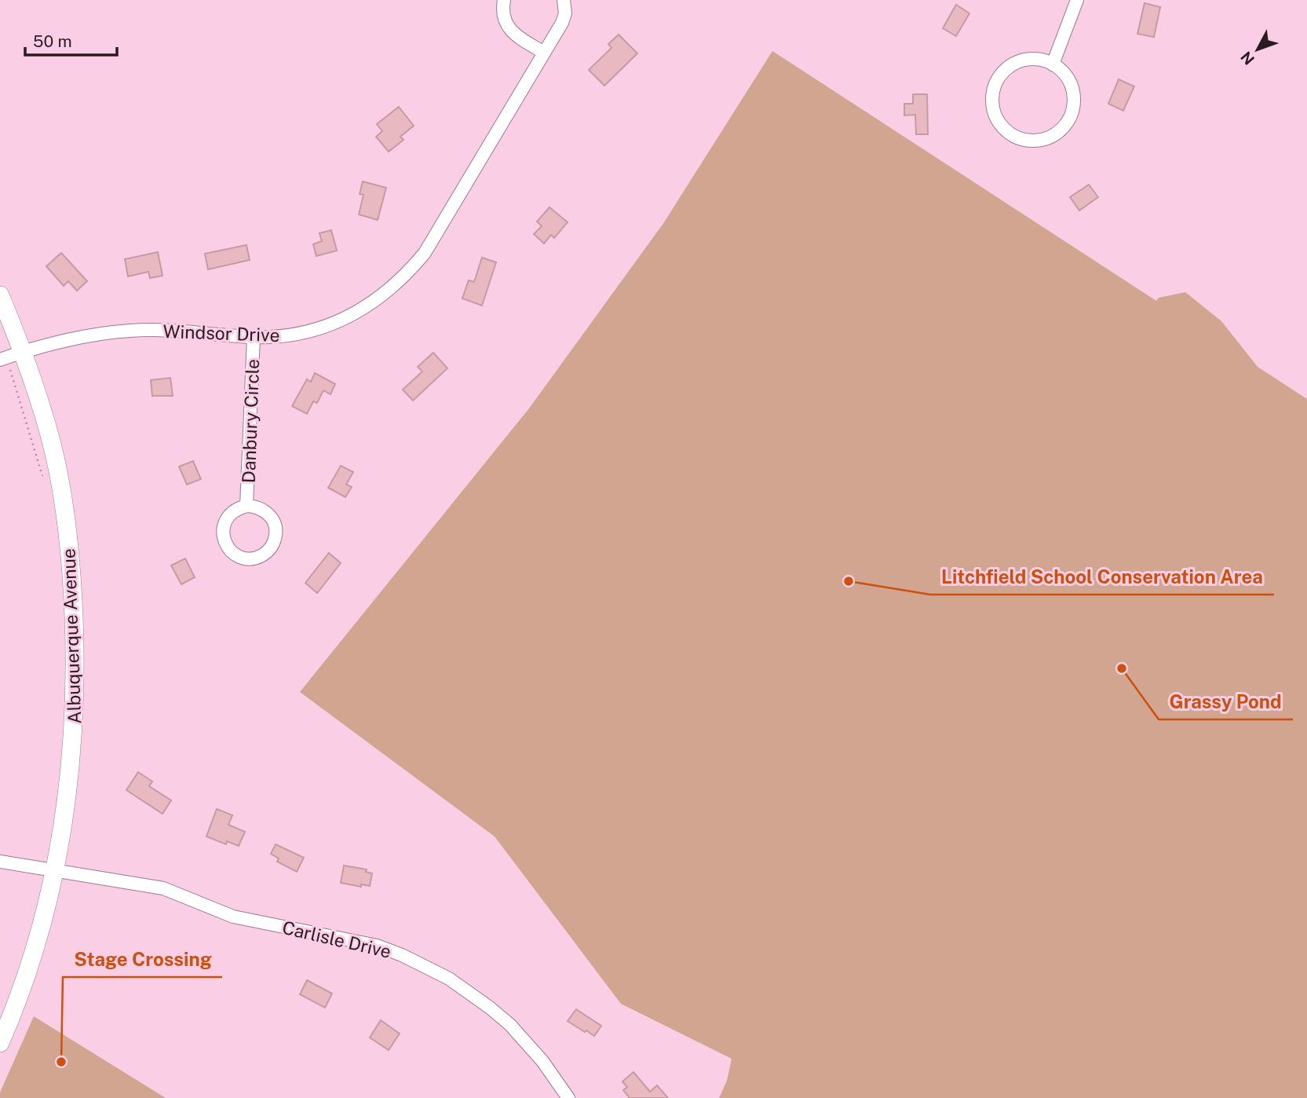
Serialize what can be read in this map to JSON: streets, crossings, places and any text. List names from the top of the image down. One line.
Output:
{"streets":{"street":["Windsor Drive","Danbury Circle","Albuquerque Avenue","Carlisle Drive"]},"crossings":[["Windsor Drive","Danbury Circle"],["Windsor Drive","Albuquerque Avenue"],["Albuquerque Avenue","Carlisle Drive"]],"places":["Litchfield School Conservation Area","Grassy Pond","Stage Crossing"],"scale_bar":"50 m","north":"bottom left"}
